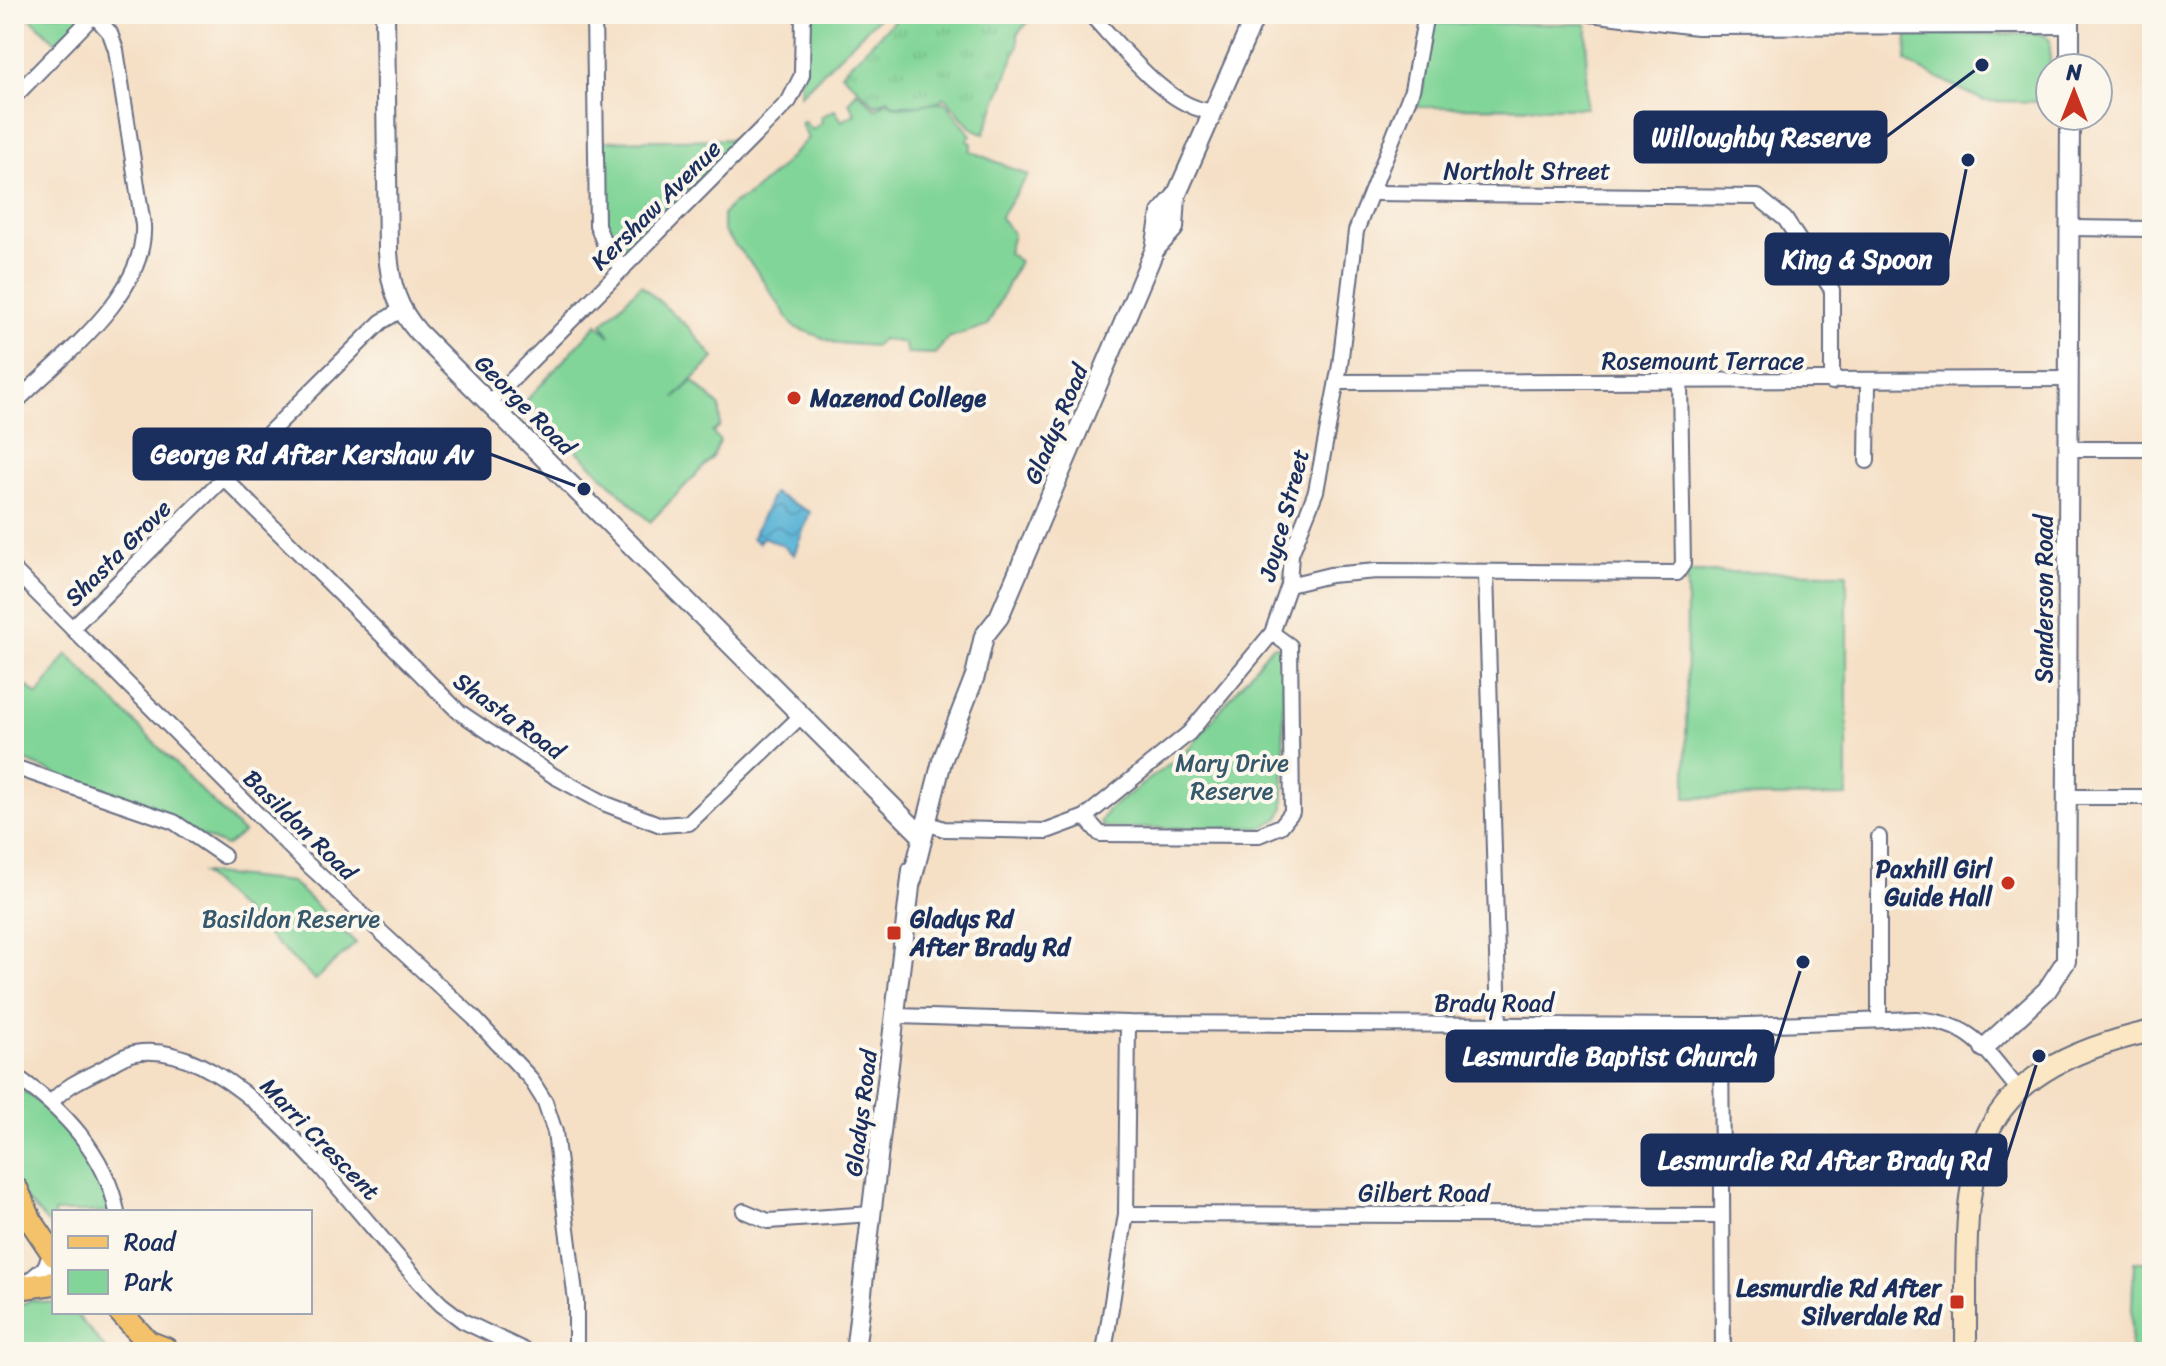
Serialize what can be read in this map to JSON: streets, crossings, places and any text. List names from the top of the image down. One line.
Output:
{"streets":{"street":["Northolt Street","Kershaw Avenue","Rosemount Terrace","George Road","Gladys Road","Joyce Street","Shasta Grove","Sanderson Road","Shasta Road","Basildon Road","Brady Road","Marri Crescent","Gilbert Road"]},"crossings":[["Northolt Street","Rosemount Terrace"],["Northolt Street","Joyce Street"],["Kershaw Avenue","George Road"],["Rosemount Terrace","Joyce Street"],["Rosemount Terrace","Sanderson Road"],["George Road","Gladys Road"],["George Road","Joyce Street"],["George Road","Shasta Grove"],["George Road","Shasta Road"],["Gladys Road","Joyce Street"],["Gladys Road","Brady Road"],["Shasta Grove","Shasta Road"],["Shasta Grove","Basildon Road"],["Sanderson Road","Brady Road"]],"parks":["Mary Drive Reserve","Basildon Reserve"],"places":{"other":["Willoughby Reserve","King & Spoon","Mazenod College","George Rd After Kershaw Av","Paxhill Girl Guide Hall","Lesmurdie Baptist Church","Lesmurdie Rd After Brady Rd"],"transit":["Gladys Rd After Brady Rd","Lesmurdie Rd After Silverdale Rd"]},"legend":["Road","Park"],"north":"top"}
